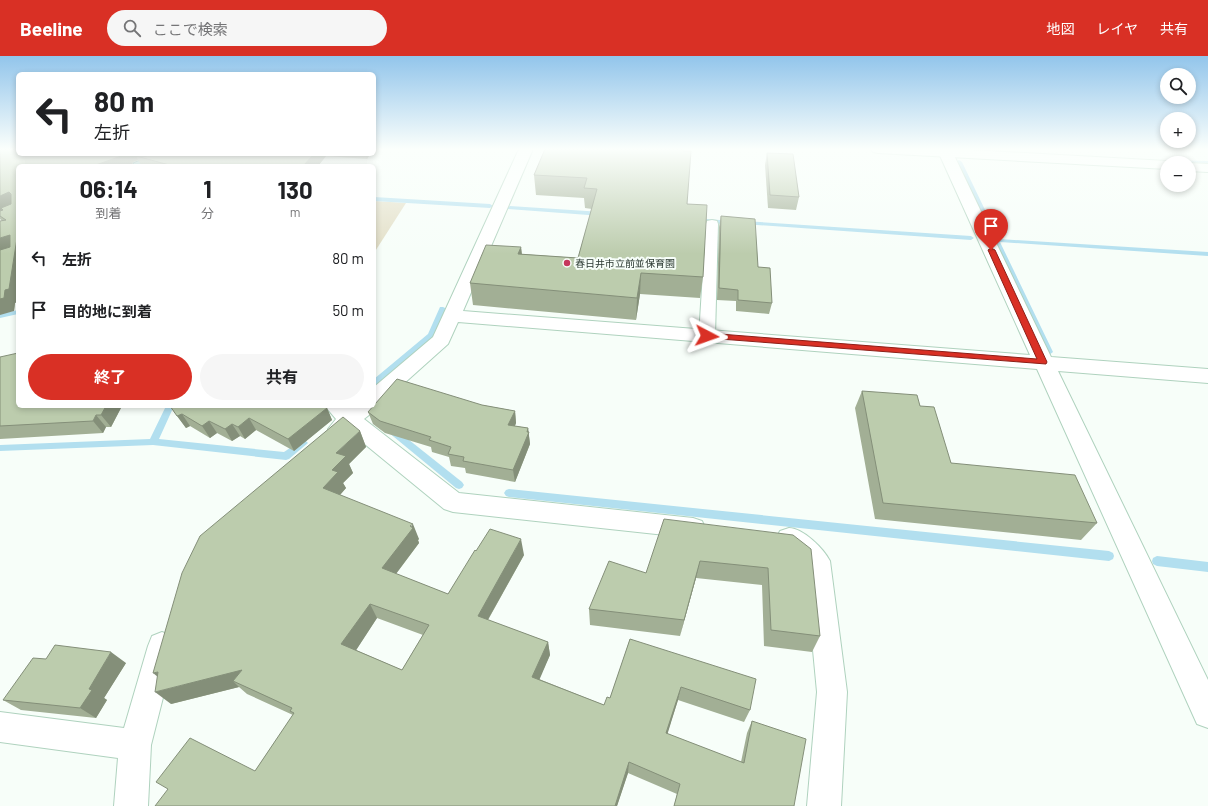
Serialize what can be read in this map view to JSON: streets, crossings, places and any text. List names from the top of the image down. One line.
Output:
{"places":["春日井市立前並保育園"],"page":{"header":"Beeline","search":"ここで検索","nav":["地図","レイヤ","共有"],"map_buttons":["+","−"],"turn":["80 m","左折"],"eta":["06:14","到着","1","分","130","m"],"list":[{"name":"左折","value":"80 m"},{"name":"目的地に到着","value":"50 m"}],"buttons":["終了","共有"]}}
